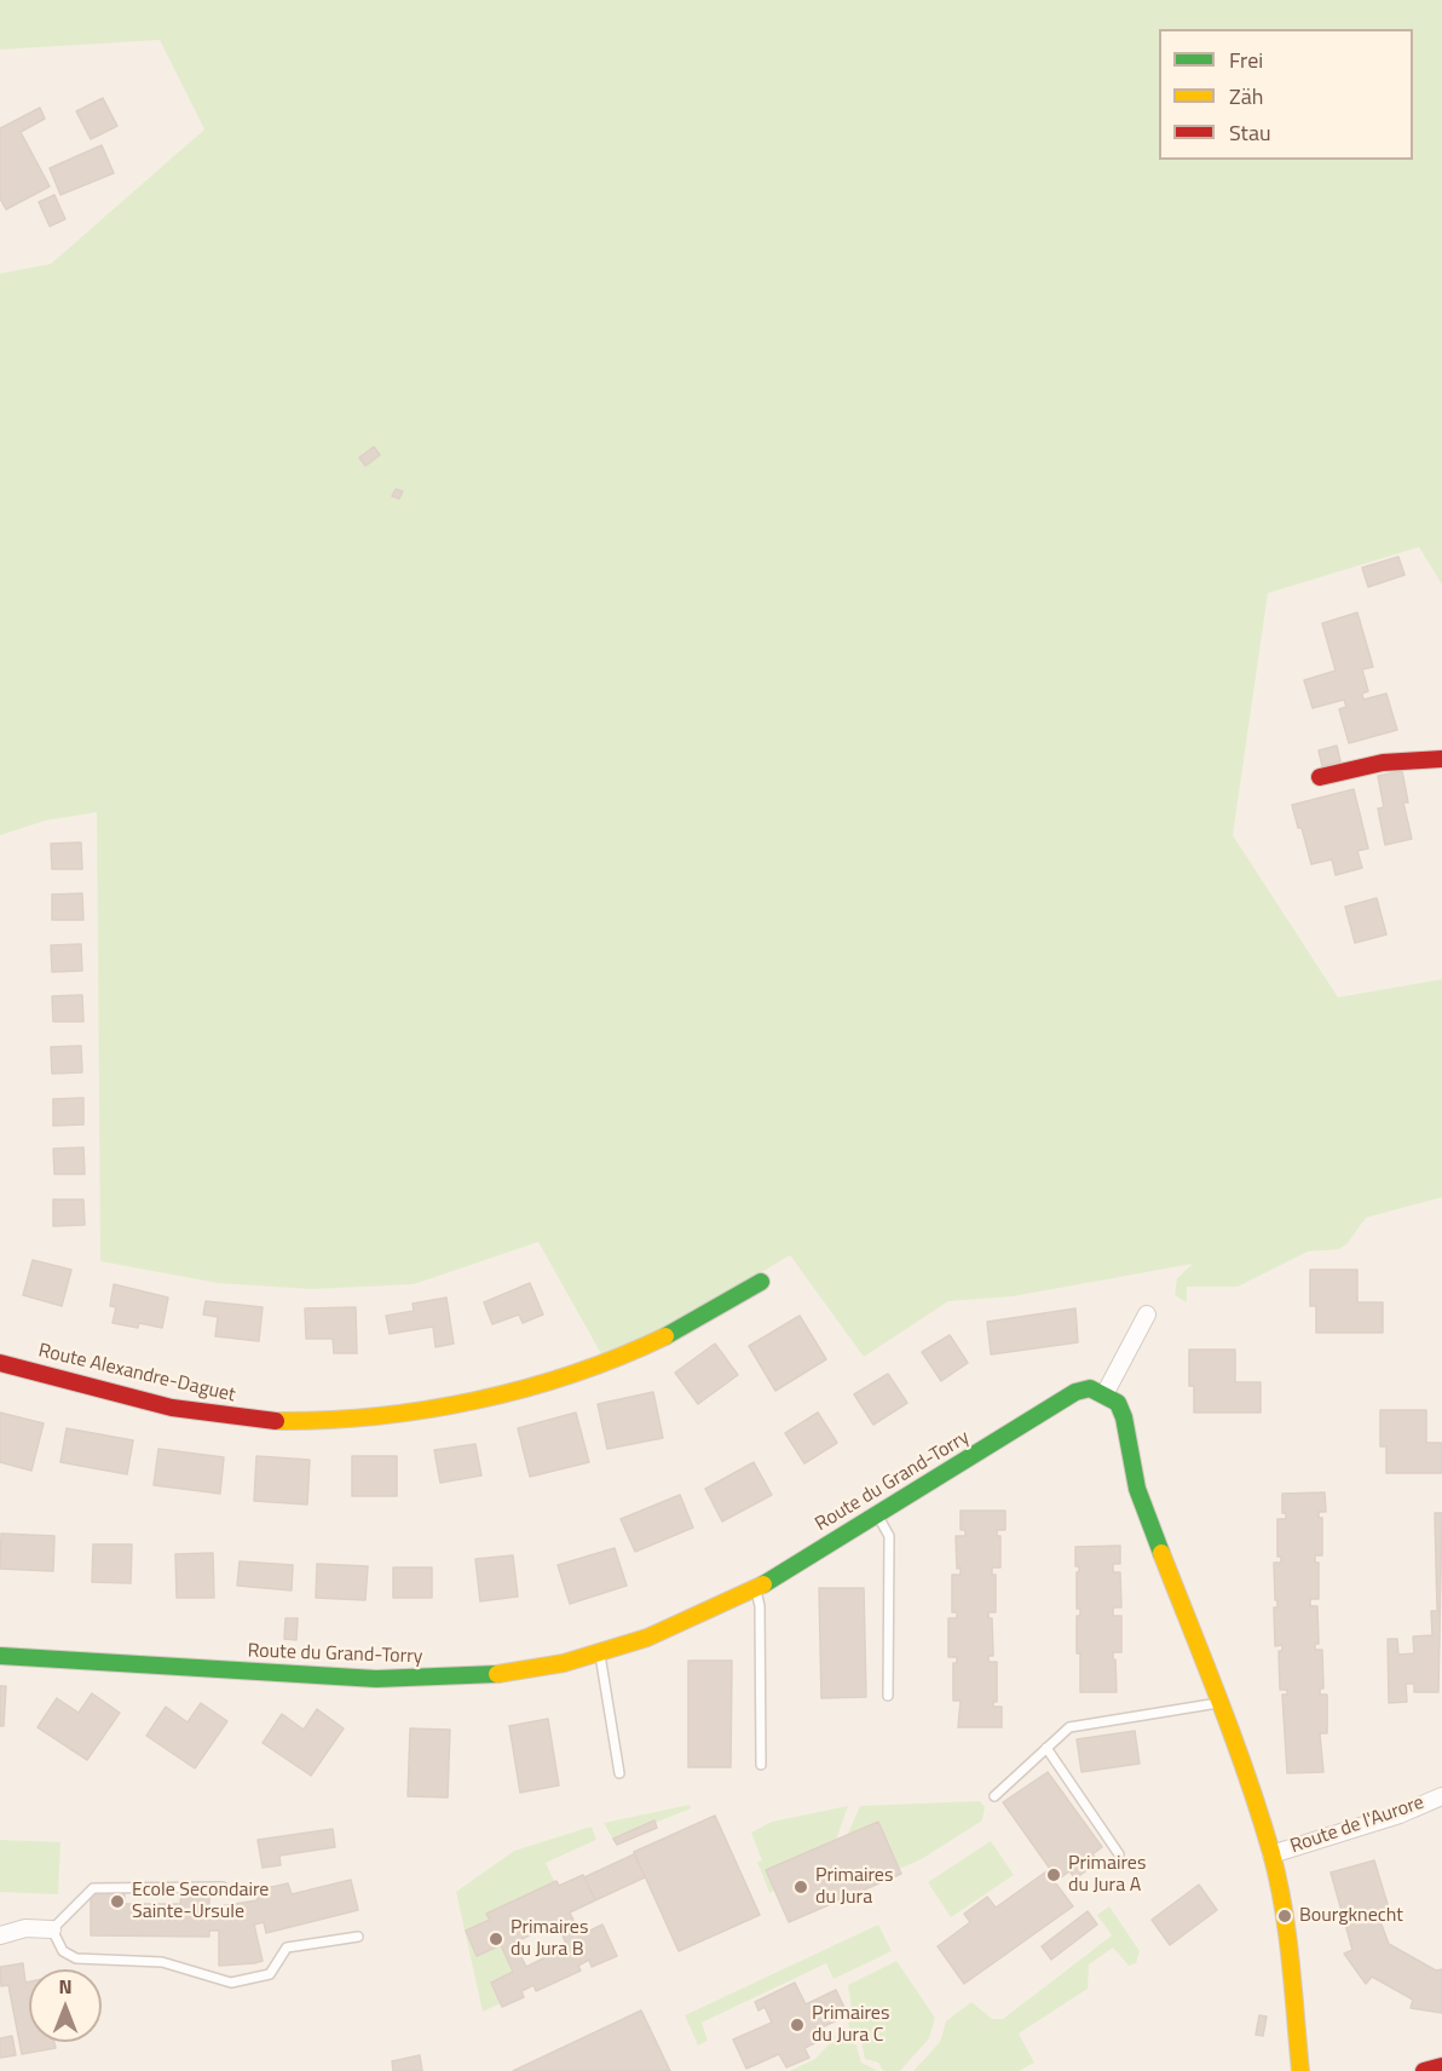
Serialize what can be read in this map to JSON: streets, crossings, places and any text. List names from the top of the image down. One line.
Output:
{"streets":{"street":["Route Alexandre-Daguet","Route du Grand-Torry","Route de l'Aurore"]},"places":["Primaires du Jura A","Primaires du Jura","Ecole Secondaire Sainte-Ursule","Bourgknecht","Primaires du Jura B","Primaires du Jura C"],"legend":["Frei","Zäh","Stau"],"north":"top"}
